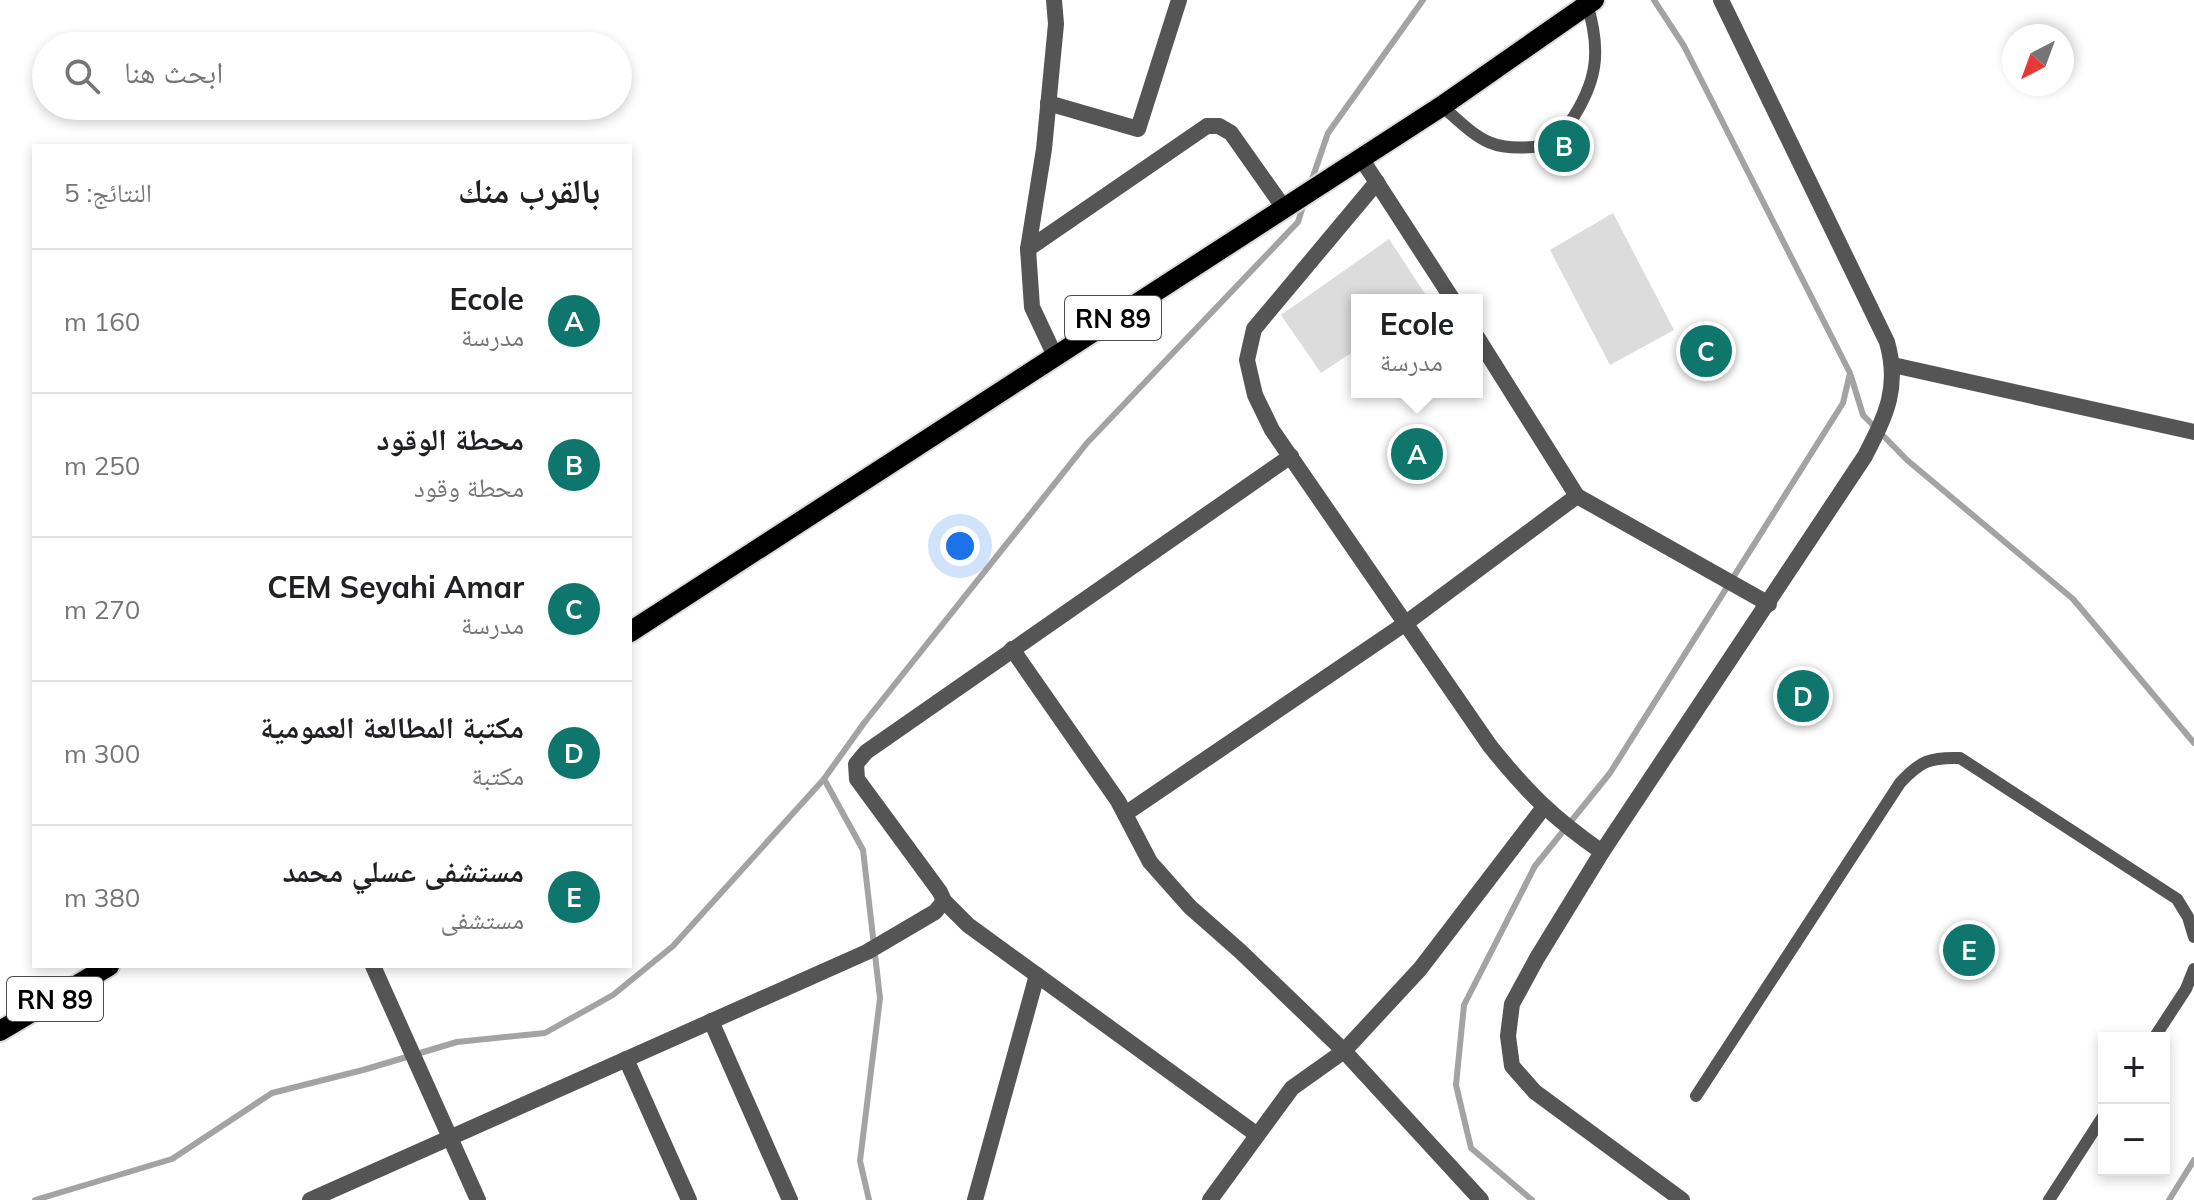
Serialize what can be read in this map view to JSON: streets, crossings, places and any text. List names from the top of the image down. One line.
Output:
{"streets":{"main road":["RN 89"]},"north":"bottom left","page":{"search":"ابحث هنا","pins":["B","C","A","D","E"],"heading":["بالقرب منك","النتائج: 5"],"list":[{"mark":"A","name":"Ecole","note":"مدرسة","value":"160 m"},{"mark":"B","name":"محطة الوقود","note":"محطة وقود","value":"250 m"},{"mark":"C","name":"CEM Seyahi Amar","note":"مدرسة","value":"270 m"},{"mark":"D","name":"مكتبة المطالعة العمومية","note":"مكتبة","value":"300 m"},{"mark":"E","name":"مستشفى عسلي محمد","note":"مستشفى","value":"380 m"}],"popup":["Ecole","مدرسة"],"map_buttons":["+","−"]}}
